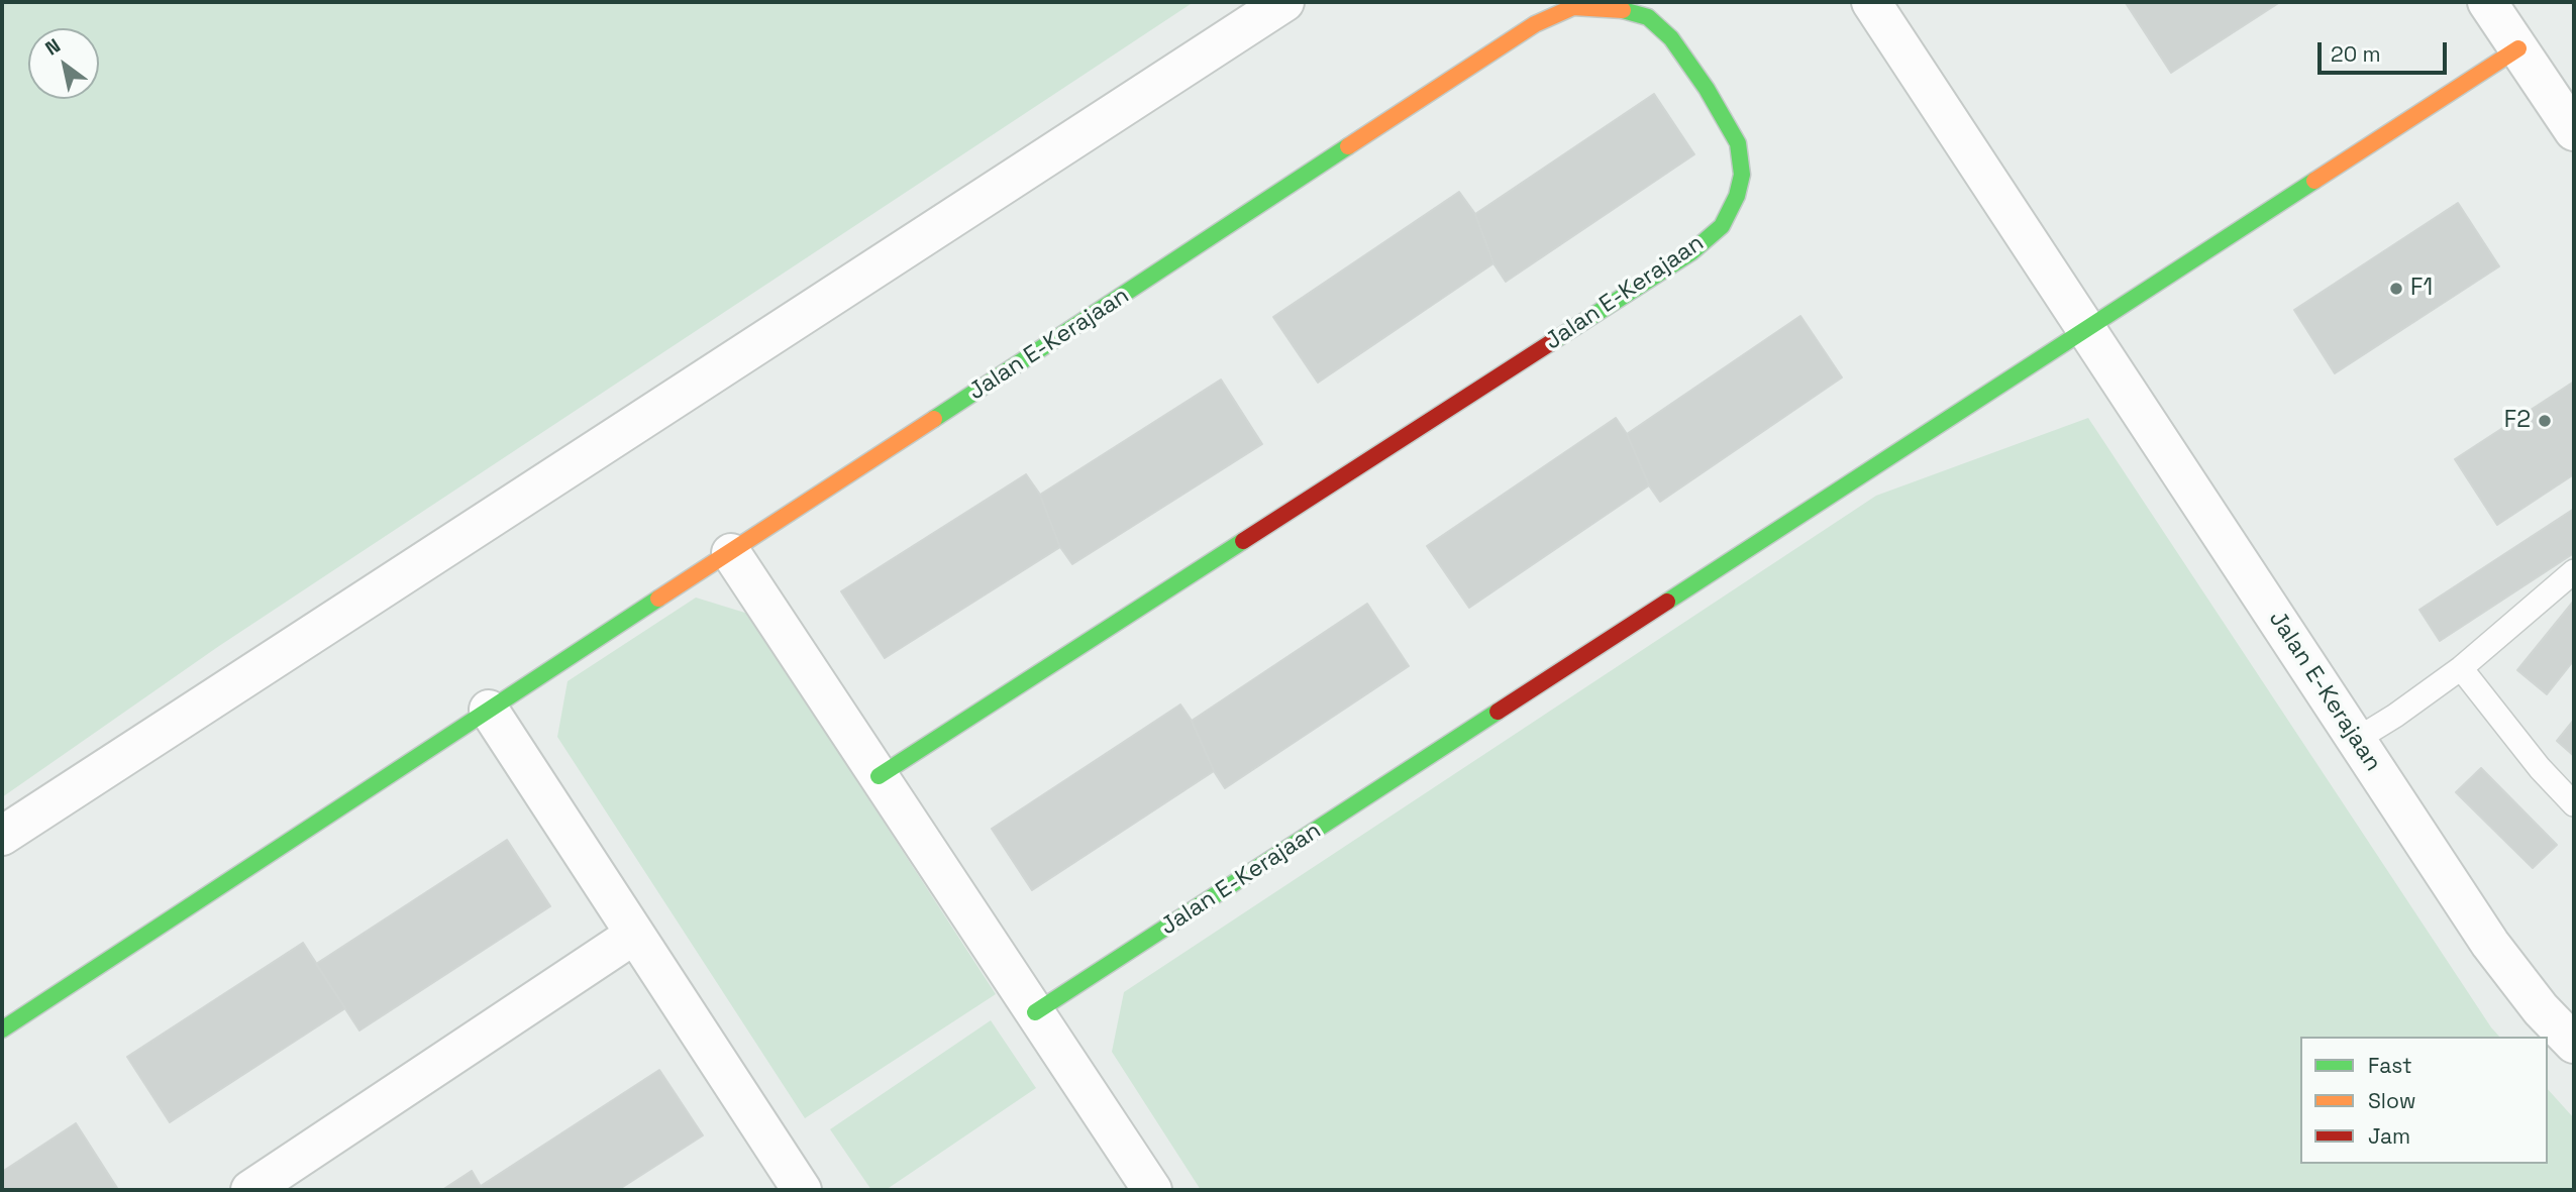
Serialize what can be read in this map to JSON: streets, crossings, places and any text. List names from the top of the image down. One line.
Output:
{"streets":{"street":["Jalan E-Kerajaan"]},"places":["F1","F2"],"legend":["Fast","Slow","Jam"],"scale_bar":"20 m","north":"top left"}
